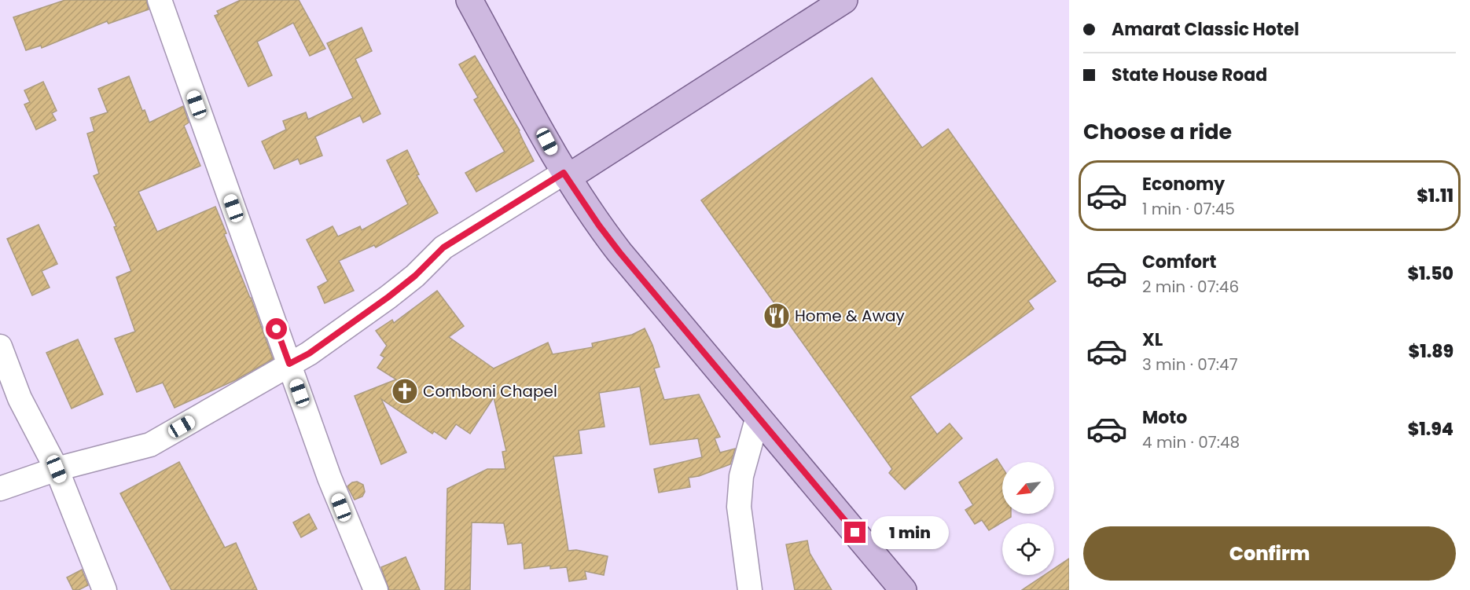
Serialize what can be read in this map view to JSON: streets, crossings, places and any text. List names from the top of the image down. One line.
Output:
{"places":{"restaurant":["Home & Away"],"church":["Comboni Chapel"]},"north":"bottom left","page":{"banner":["Amarat Classic Hotel","State House Road"],"heading":"Choose a ride","list":[{"name":"Economy","note":"1 min · 07:45","value":"$1.11"},{"name":"Comfort","note":"2 min · 07:46","value":"$1.50"},{"name":"XL","note":"3 min · 07:47","value":"$1.89"},{"name":"Moto","note":"4 min · 07:48","value":"$1.94"}],"bubble":"1 min","buttons":"Confirm"}}
